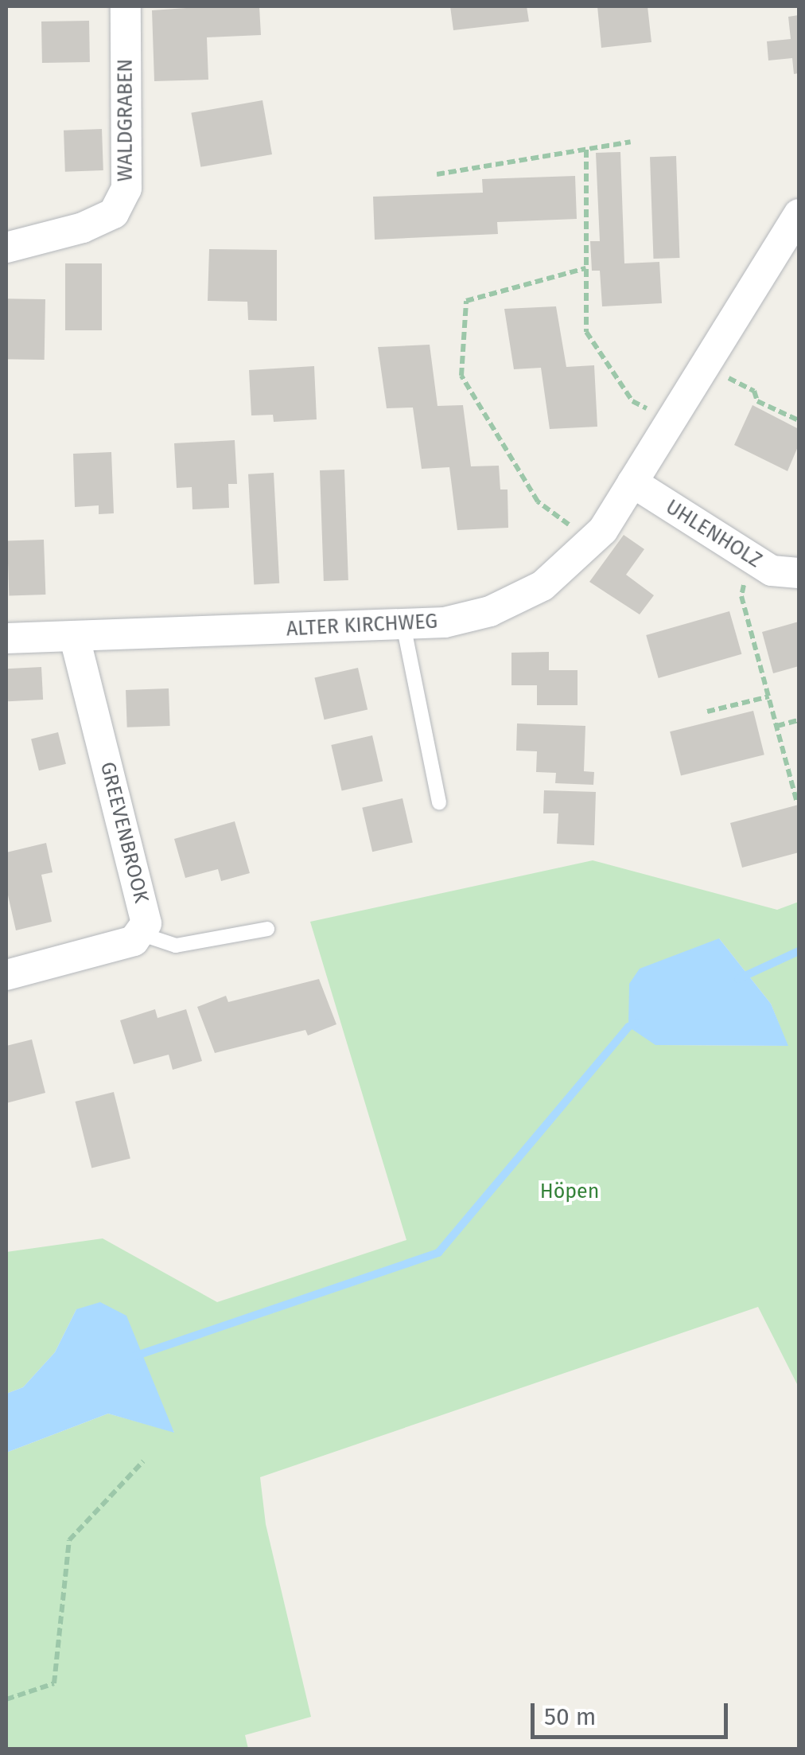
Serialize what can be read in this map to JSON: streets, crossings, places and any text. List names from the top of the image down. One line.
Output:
{"streets":{"street":["WALDGRABEN","UHLENHOLZ","ALTER KIRCHWEG","GREEVENBROOK"]},"crossings":[["UHLENHOLZ","ALTER KIRCHWEG"],["ALTER KIRCHWEG","GREEVENBROOK"]],"parks":["Höpen"],"scale_bar":"50 m"}
